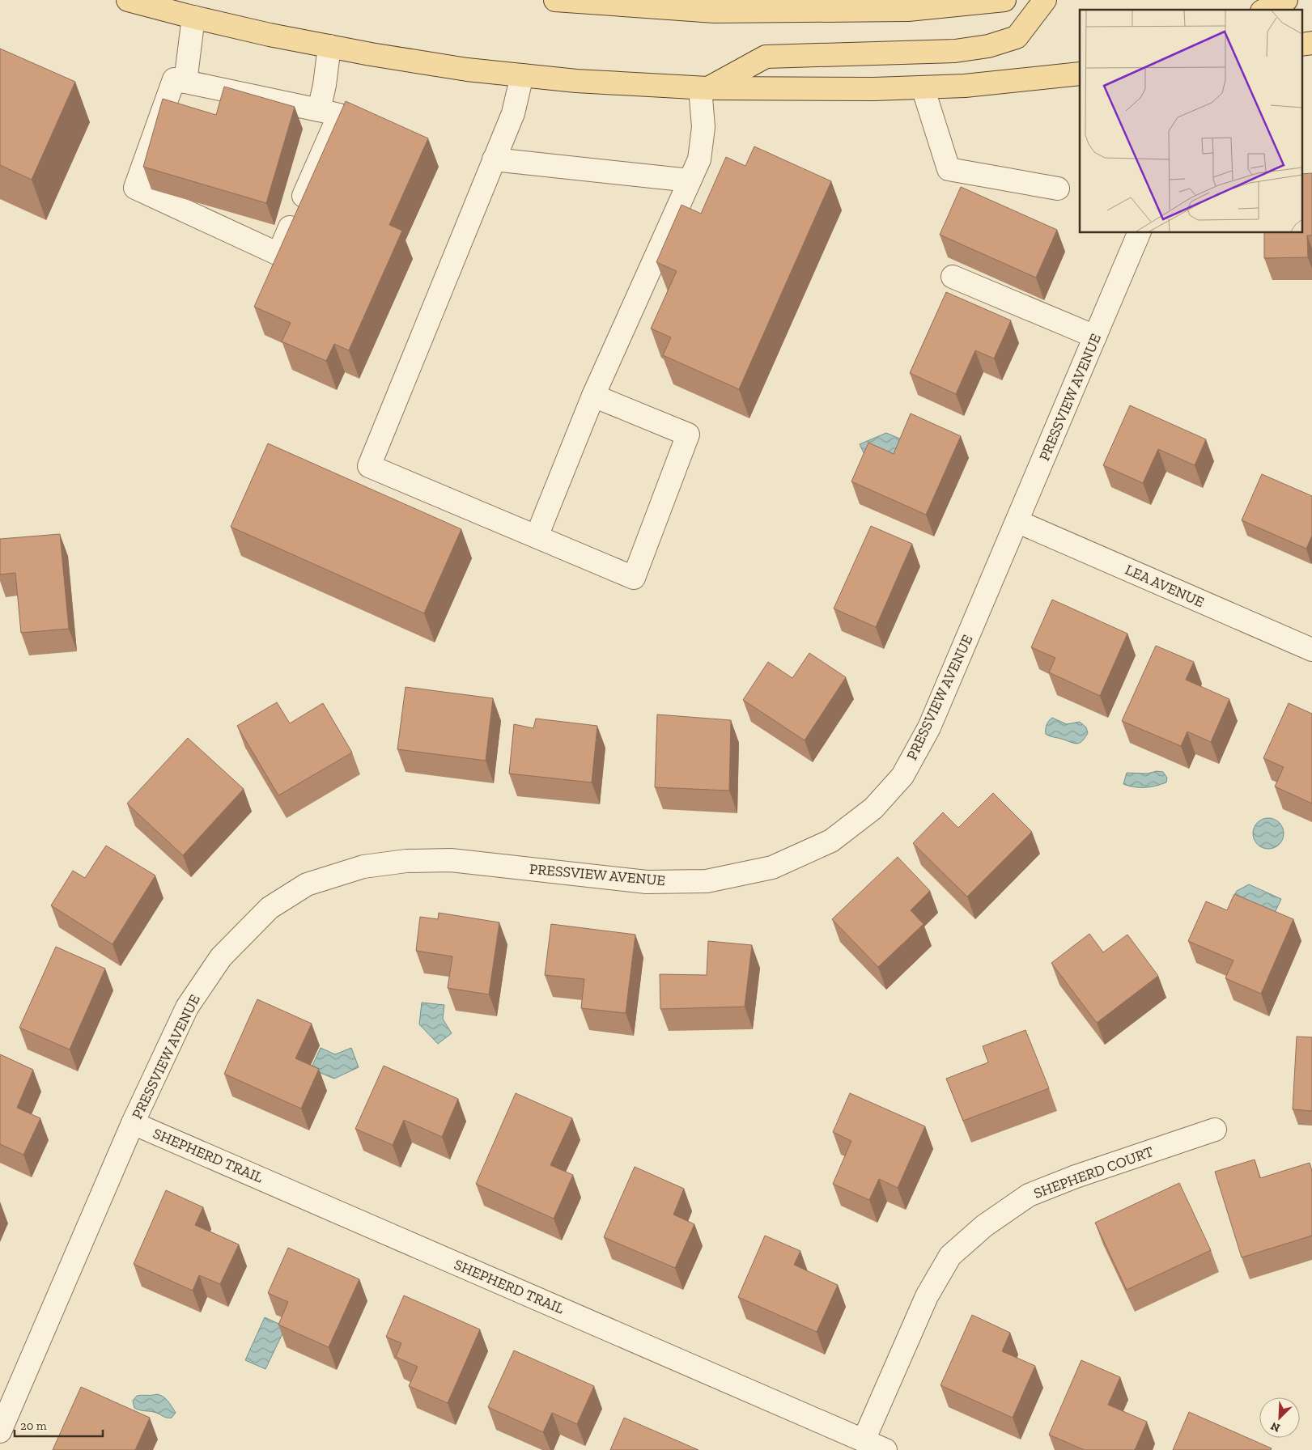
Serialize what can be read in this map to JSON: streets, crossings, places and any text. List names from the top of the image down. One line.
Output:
{"streets":{"street":["PRESSVIEW AVENUE","LEA AVENUE","SHEPHERD TRAIL","SHEPHERD COURT"]},"crossings":[["PRESSVIEW AVENUE","LEA AVENUE"],["PRESSVIEW AVENUE","SHEPHERD TRAIL"],["SHEPHERD TRAIL","SHEPHERD COURT"]],"scale_bar":"20 m","north":"bottom left"}
